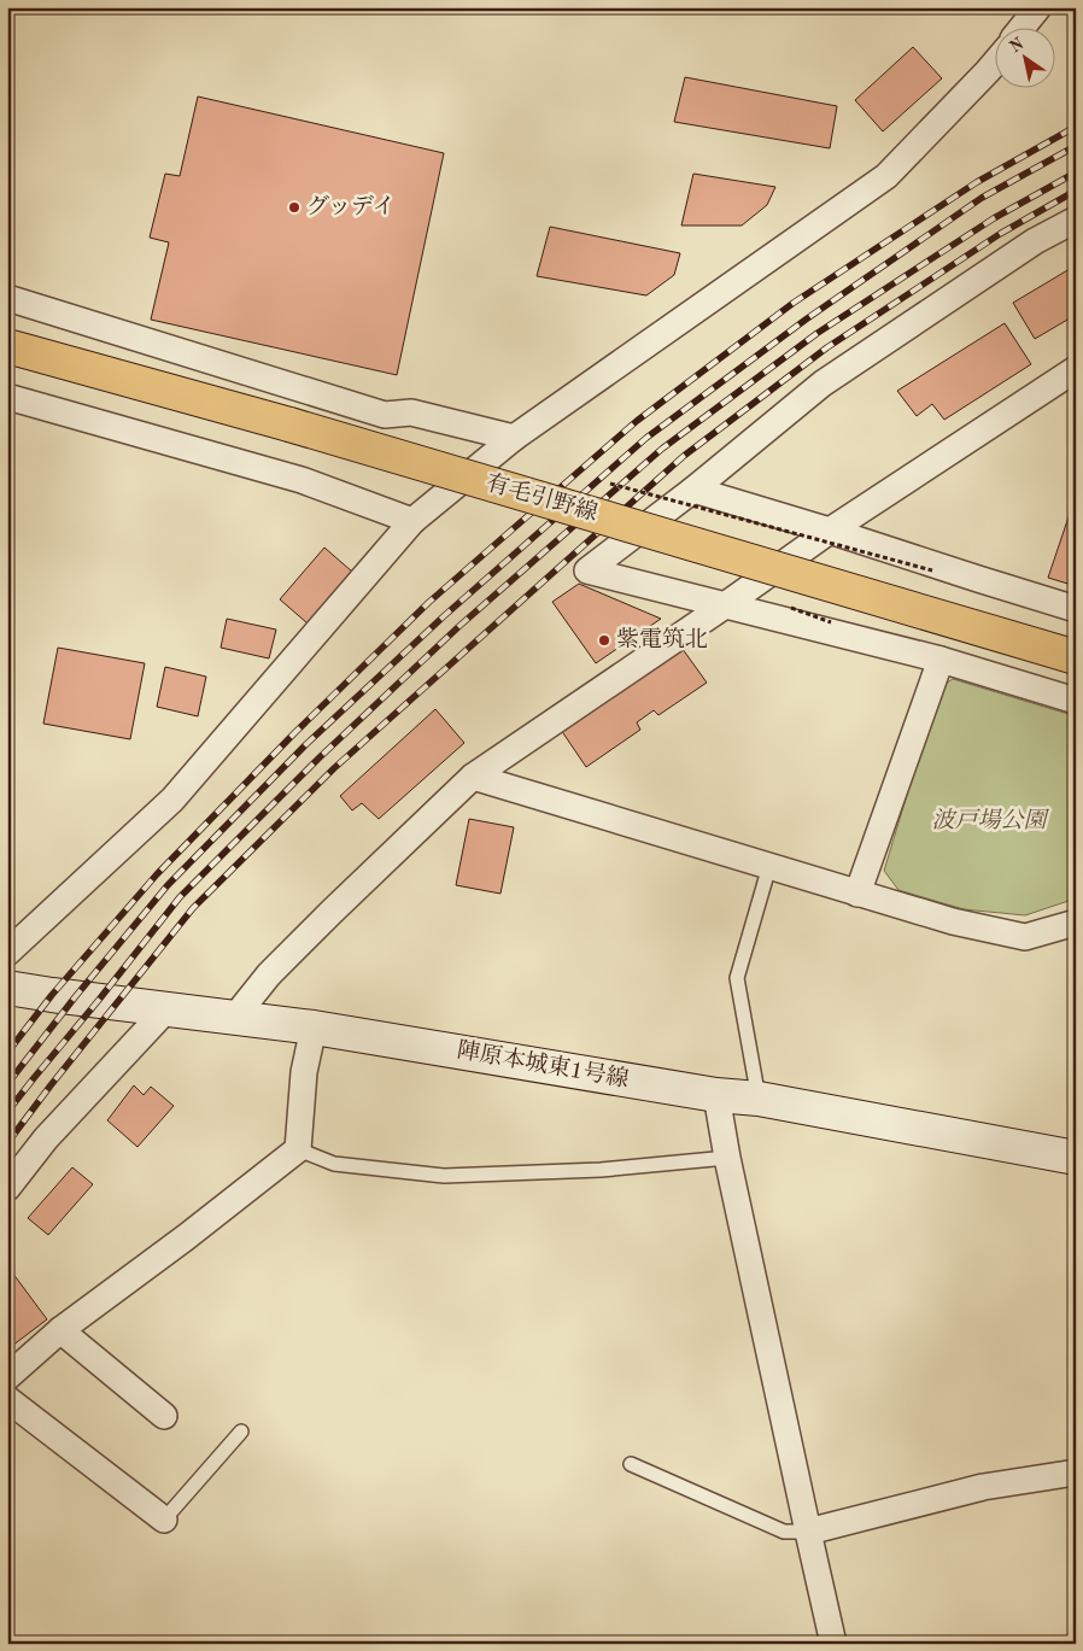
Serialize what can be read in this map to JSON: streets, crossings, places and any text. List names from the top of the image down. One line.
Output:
{"streets":{"main road":["有毛引野線"],"street":["陣原本城東1号線"]},"parks":["波戸場公園"],"places":["グッデイ","紫電筑北"],"north":"top left"}
